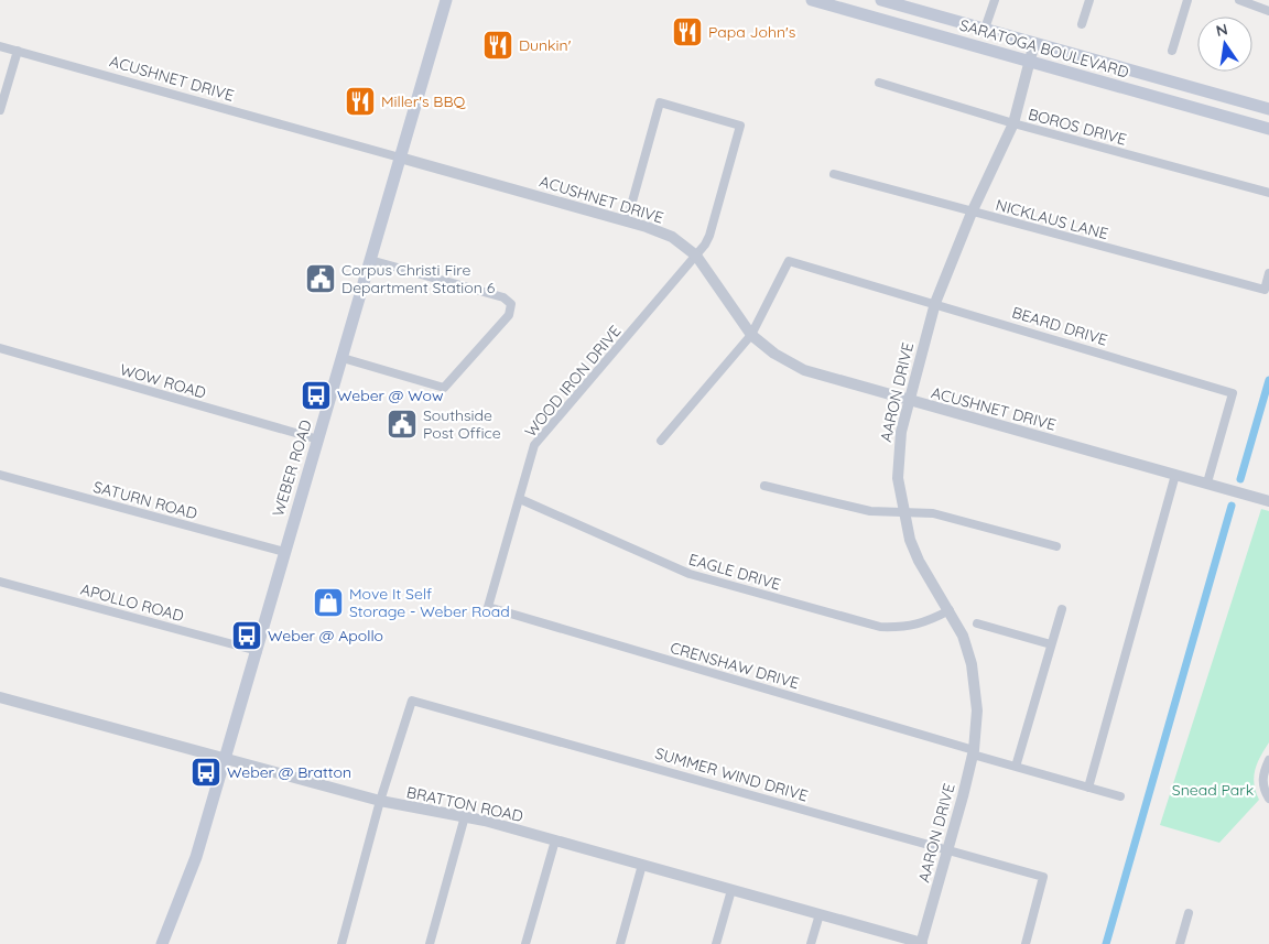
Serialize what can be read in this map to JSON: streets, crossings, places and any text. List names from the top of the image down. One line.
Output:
{"streets":{"main road":["SARATOGA BOULEVARD","WEBER ROAD"],"street":["ACUSHNET DRIVE","BOROS DRIVE","NICKLAUS LANE","BEARD DRIVE","WOW ROAD","WOOD IRON DRIVE","AARON DRIVE","SATURN ROAD","EAGLE DRIVE","APOLLO ROAD","CRENSHAW DRIVE","SUMMER WIND DRIVE","BRATTON ROAD"]},"crossings":[["SARATOGA BOULEVARD","AARON DRIVE"],["ACUSHNET DRIVE","BEARD DRIVE"],["ACUSHNET DRIVE","WOOD IRON DRIVE"],["ACUSHNET DRIVE","AARON DRIVE"],["ACUSHNET DRIVE","WEBER ROAD"],["BOROS DRIVE","AARON DRIVE"],["NICKLAUS LANE","AARON DRIVE"],["BEARD DRIVE","AARON DRIVE"],["WOW ROAD","WEBER ROAD"],["WOOD IRON DRIVE","EAGLE DRIVE"],["WOOD IRON DRIVE","CRENSHAW DRIVE"],["AARON DRIVE","EAGLE DRIVE"],["AARON DRIVE","CRENSHAW DRIVE"],["AARON DRIVE","SUMMER WIND DRIVE"],["AARON DRIVE","BRATTON ROAD"],["WEBER ROAD","SATURN ROAD"],["WEBER ROAD","APOLLO ROAD"],["WEBER ROAD","BRATTON ROAD"],["SUMMER WIND DRIVE","BRATTON ROAD"]],"parks":["Snead Park"],"places":{"restaurant":["Papa John's","Dunkin'","Miller's BBQ"],"public building":["Corpus Christi Fire Department Station 6","Southside Post Office"],"bus stop":["Weber @ Wow","Weber @ Apollo","Weber @ Bratton"],"shop":["Move It Self Storage - Weber Road"]},"north":"top"}
